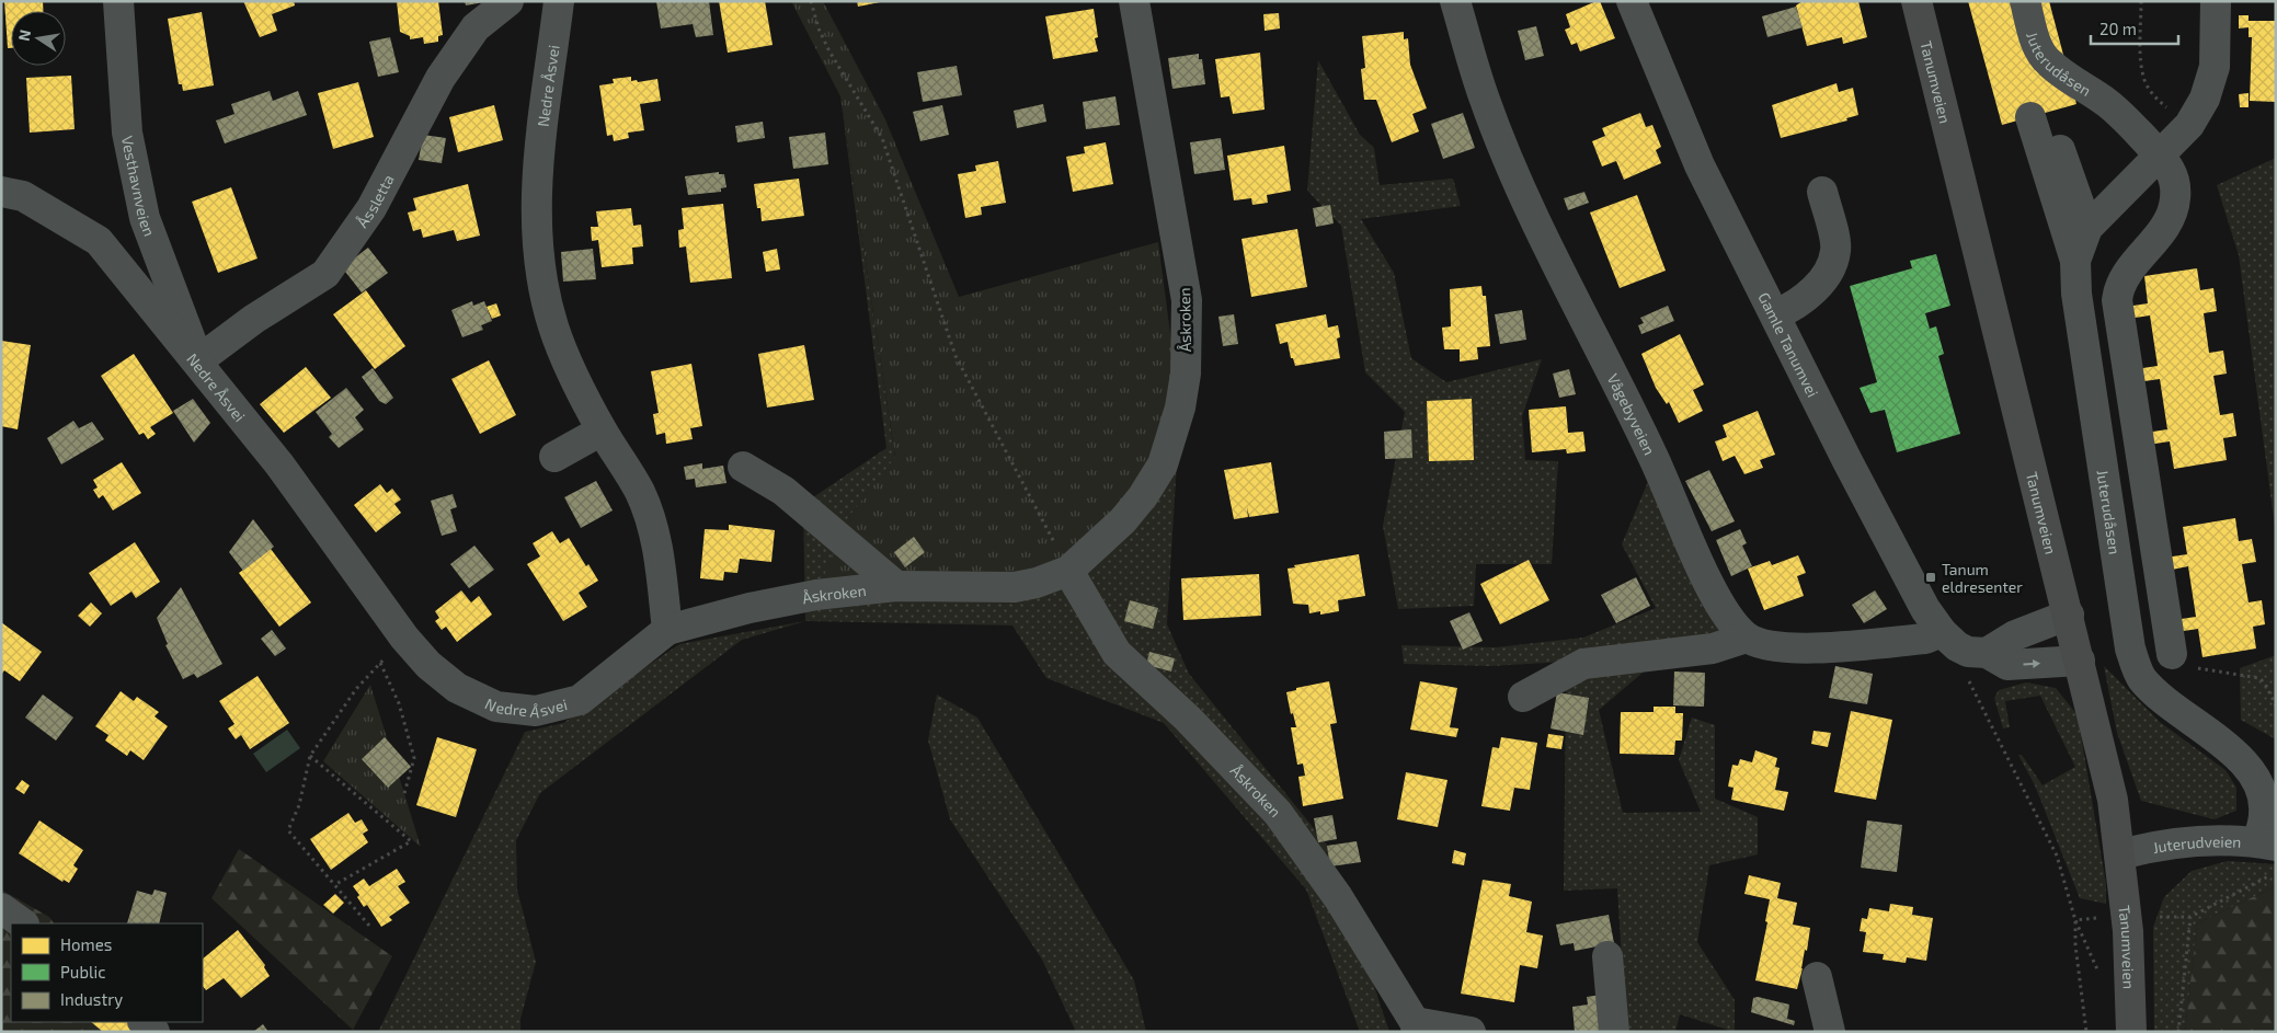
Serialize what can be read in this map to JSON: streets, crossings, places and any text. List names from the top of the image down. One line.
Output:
{"streets":{"main road":["Tanumveien"],"street":["Juterudåsen","Nedre Åsvei","Vesthavnveien","Åssletta","Åskroken","Gamle Tanumvei","Vågebyveien","Juterudveien"]},"crossings":[["Juterudåsen","Juterudveien"],["Tanumveien","Gamle Tanumvei"],["Tanumveien","Juterudveien"],["Nedre Åsvei","Vesthavnveien"],["Nedre Åsvei","Åssletta"],["Nedre Åsvei","Åskroken"],["Vesthavnveien","Åssletta"],["Gamle Tanumvei","Vågebyveien"]],"places":{"transit":["Tanum eldresenter"]},"legend":["Homes","Public","Industry"],"scale_bar":"20 m","north":"left"}
